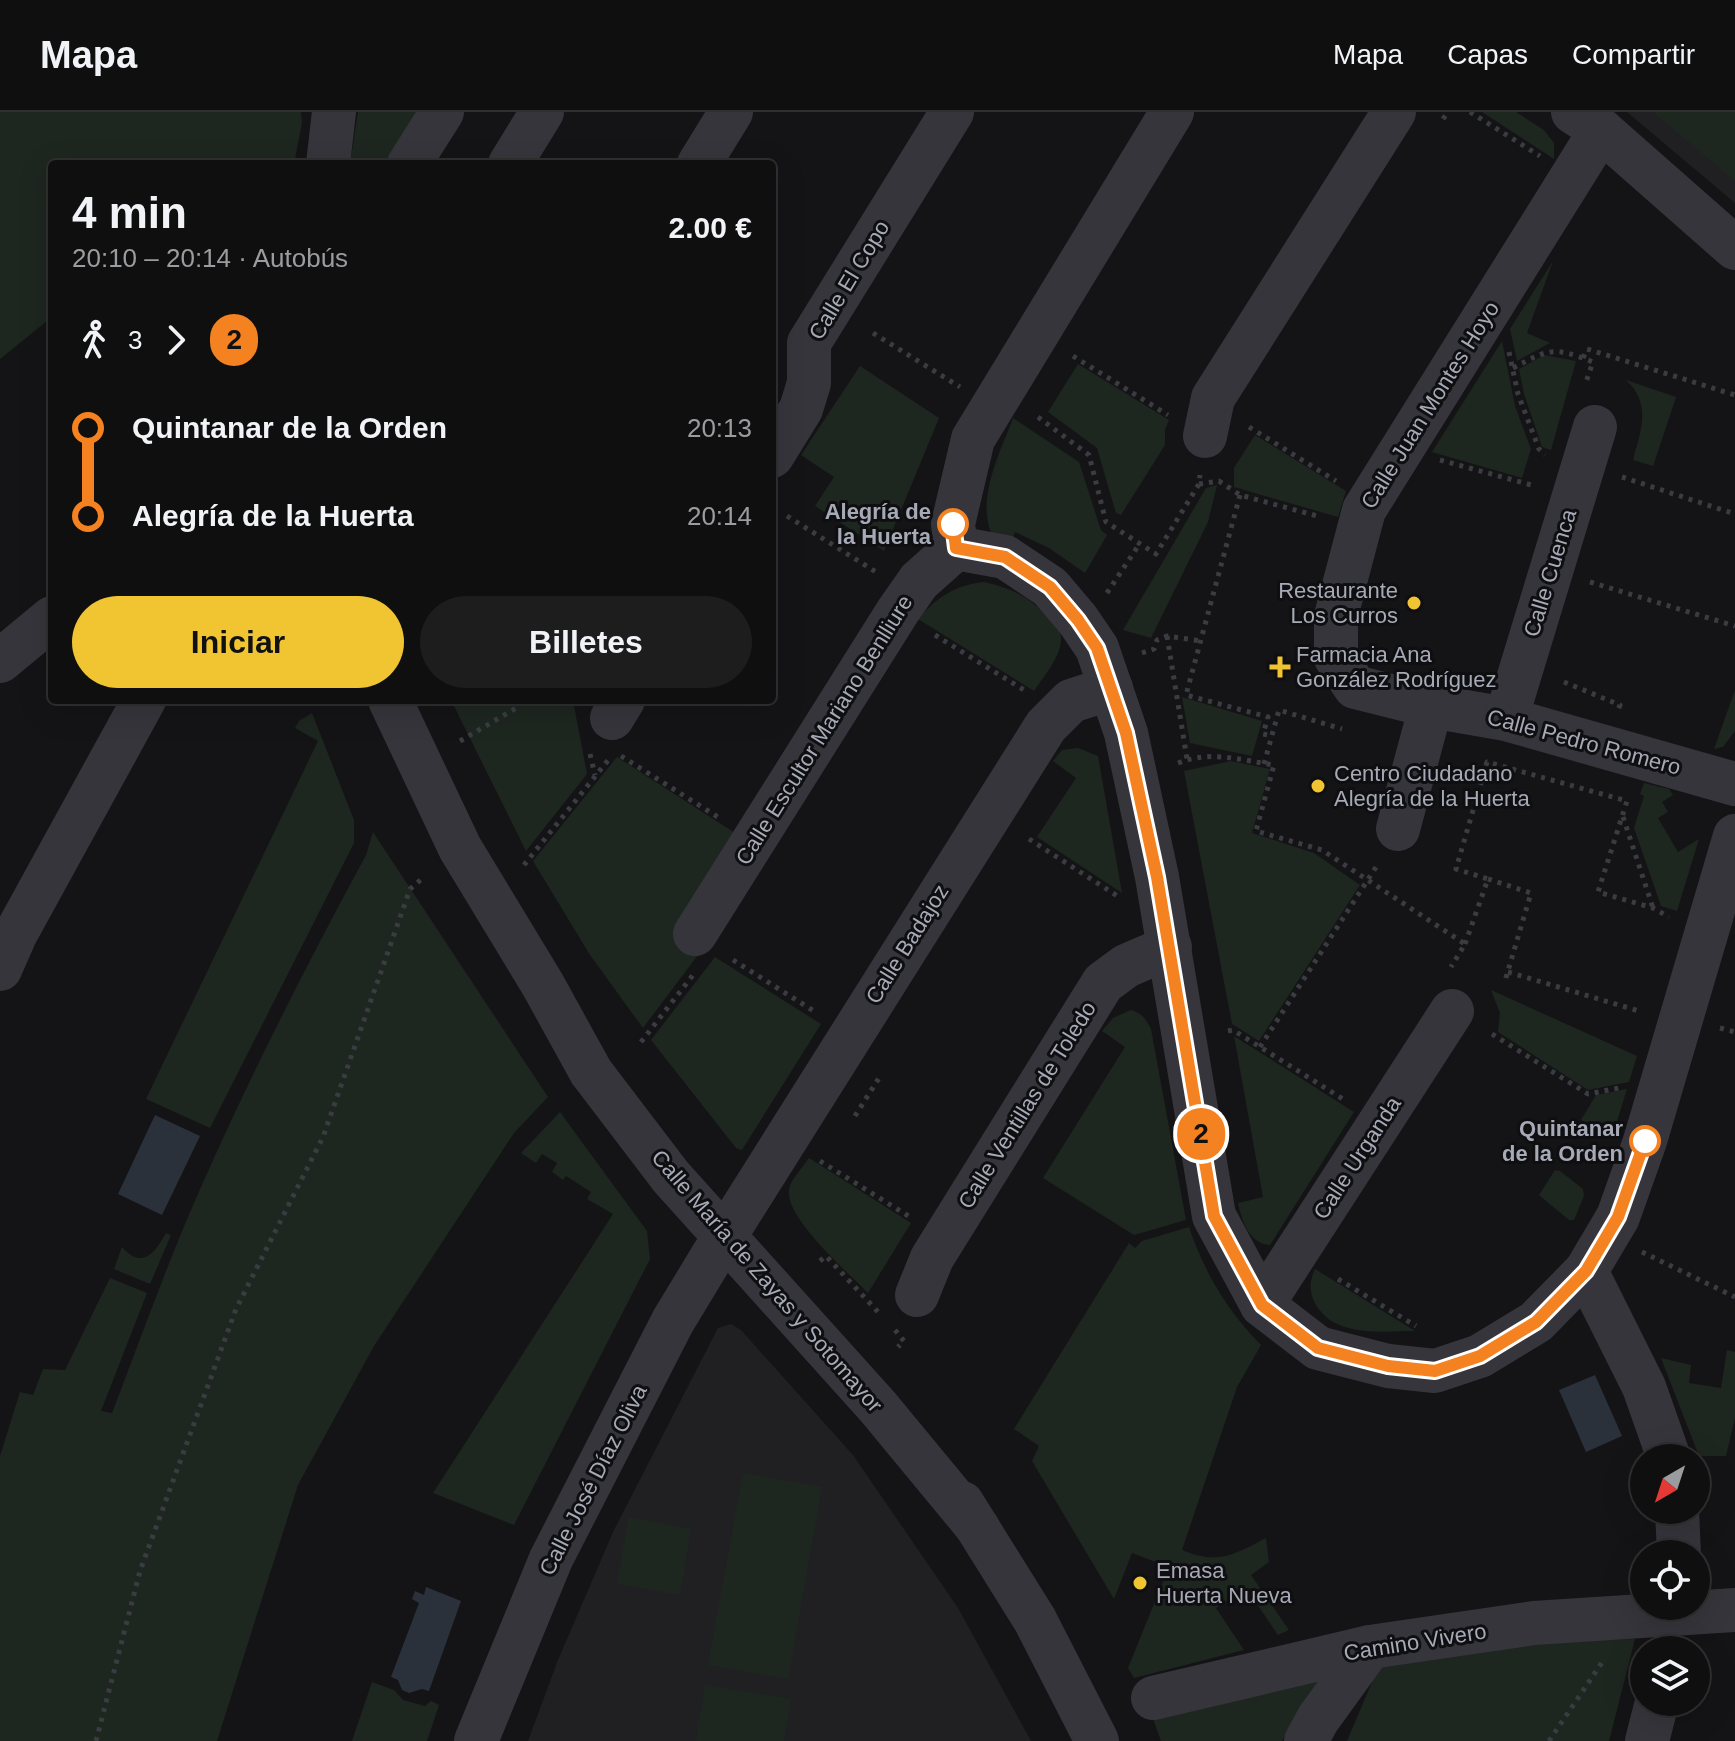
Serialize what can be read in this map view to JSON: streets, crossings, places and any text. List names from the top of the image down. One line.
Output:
{"streets":{"street":["Calle El Copo","Calle Juan Montes Hoyo","Calle Cuenca","Calle Escultor Mariano Benlliure","Calle Pedro Romero","Calle Badajoz","Calle Ventillas de Toledo","Calle Urganda","Calle María de Zayas y Sotomayor","Calle José Díaz Oliva","Camino Vivero"]},"crossings":[["Calle Juan Montes Hoyo","Calle Pedro Romero"],["Calle Cuenca","Calle Pedro Romero"],["Calle Badajoz","Calle María de Zayas y Sotomayor"],["Calle Badajoz","Calle José Díaz Oliva"],["Calle María de Zayas y Sotomayor","Calle José Díaz Oliva"]],"places":{"other":["Alegría de la Huerta","Restaurante Los Curros","Centro Ciudadano Alegría de la Huerta","Quintanar de la Orden","Emasa Huerta Nueva"],"health":["Farmacia Ana González Rodríguez"]},"lines":["bus line 2"],"north":"bottom left","page":{"header":"Mapa","nav":["Mapa","Capas","Compartir"],"on_map":"2","heading":["4 min","20:10 – 20:14 · Autobús","2.00 €"],"legs":["3","2"],"list":[{"name":"Quintanar de la Orden","value":"20:13"},{"name":"Alegría de la Huerta","value":"20:14"}],"buttons":["Iniciar","Billetes"]}}
